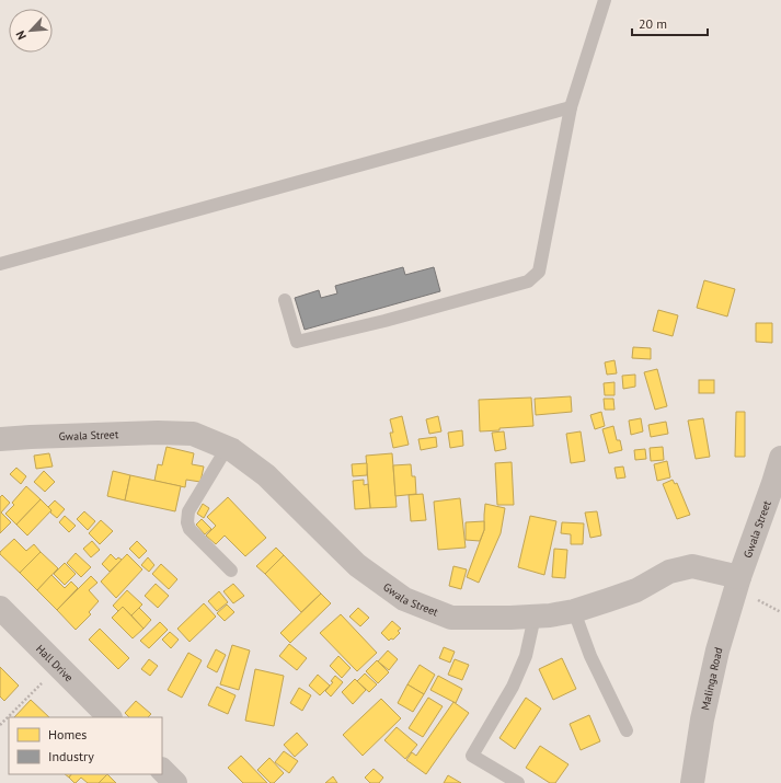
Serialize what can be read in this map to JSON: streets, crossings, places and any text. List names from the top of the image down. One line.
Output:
{"streets":{"street":["Gwala Street","Hall Drive","Malinga Road"]},"crossings":[["Gwala Street","Malinga Road"]],"legend":["Homes","Industry"],"scale_bar":"20 m","north":"bottom left"}
